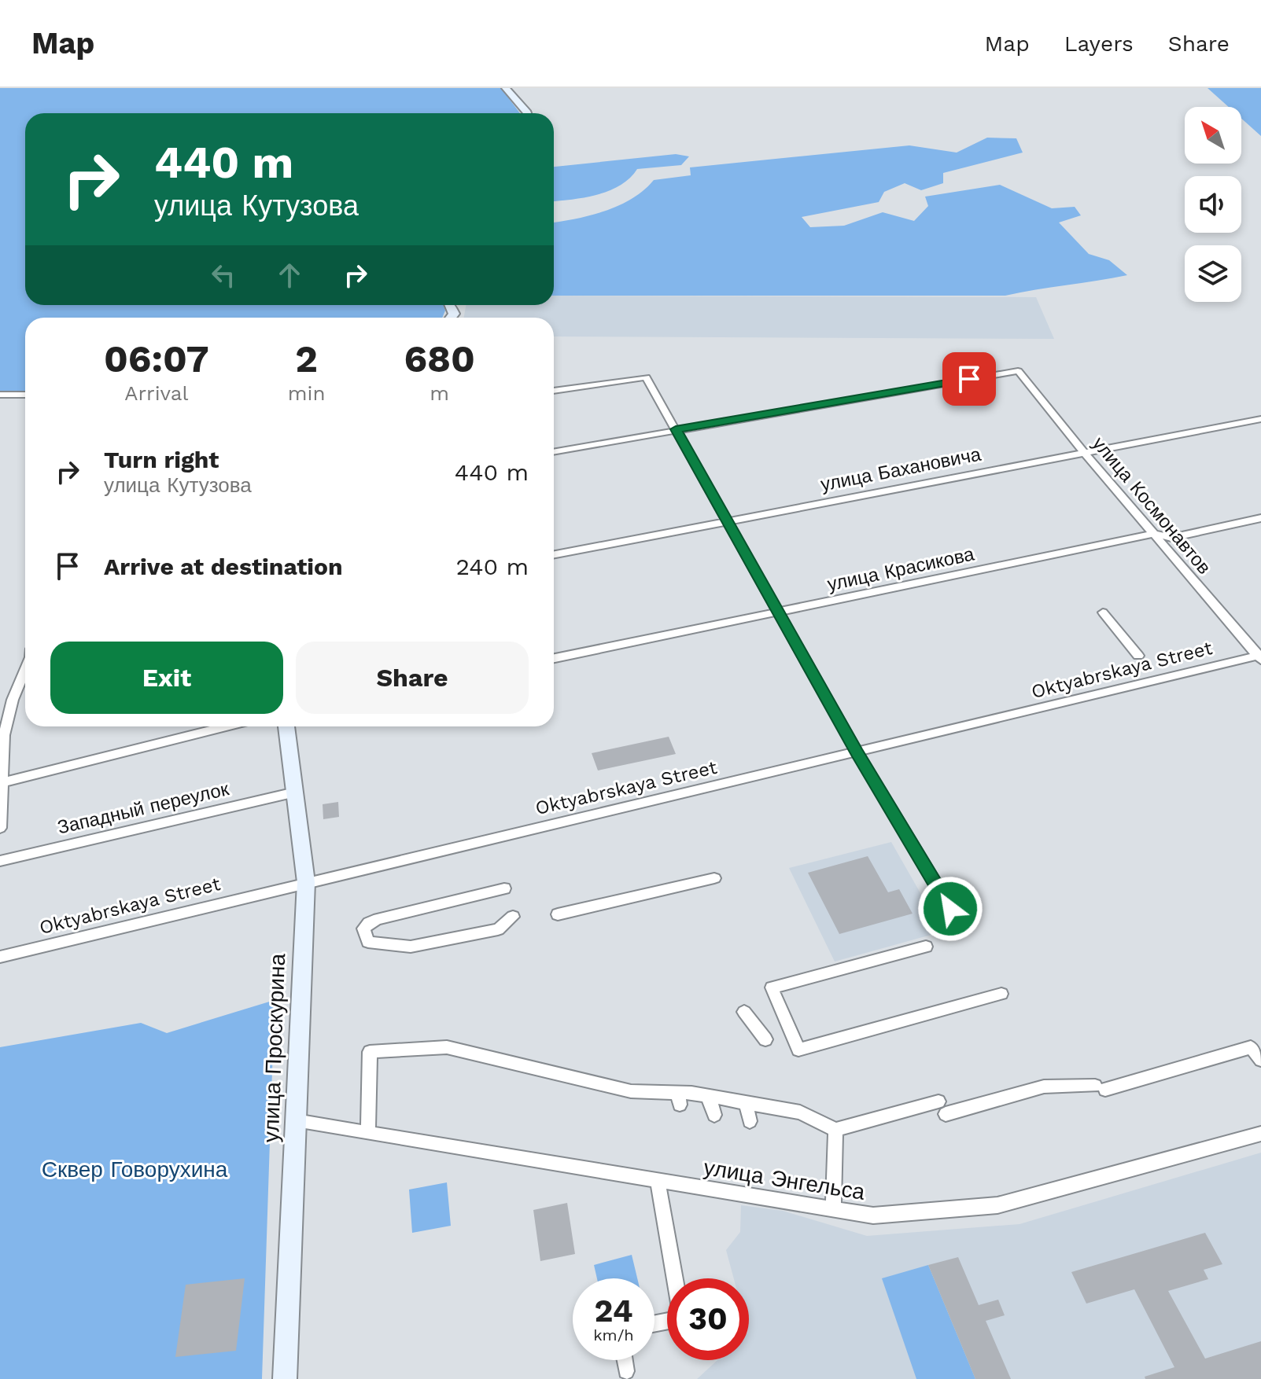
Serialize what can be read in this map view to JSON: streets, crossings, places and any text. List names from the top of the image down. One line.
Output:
{"streets":{"street":["улица Бахановича","улица Космонавтов","улица Красикова","Oktyabrskaya Street","Западный переулок","улица Проскурина","улица Энгельса"]},"crossings":[["улица Бахановича","улица Космонавтов"],["улица Космонавтов","улица Красикова"],["улица Космонавтов","Oktyabrskaya Street"],["Oktyabrskaya Street","улица Проскурина"],["Западный переулок","улица Проскурина"],["улица Проскурина","улица Энгельса"]],"parks":["Сквер Говорухина"],"north":"top left","page":{"header":"Map","nav":["Map","Layers","Share"],"turn":["440 m","улица Кутузова"],"eta":["06:07","Arrival","2","min","680","m"],"list":[{"name":"Turn right","note":"улица Кутузова","value":"440 m"},{"name":"Arrive at destination","value":"240 m"}],"buttons":["Exit","Share"],"speed":"24 km/h","limit":"30"}}
